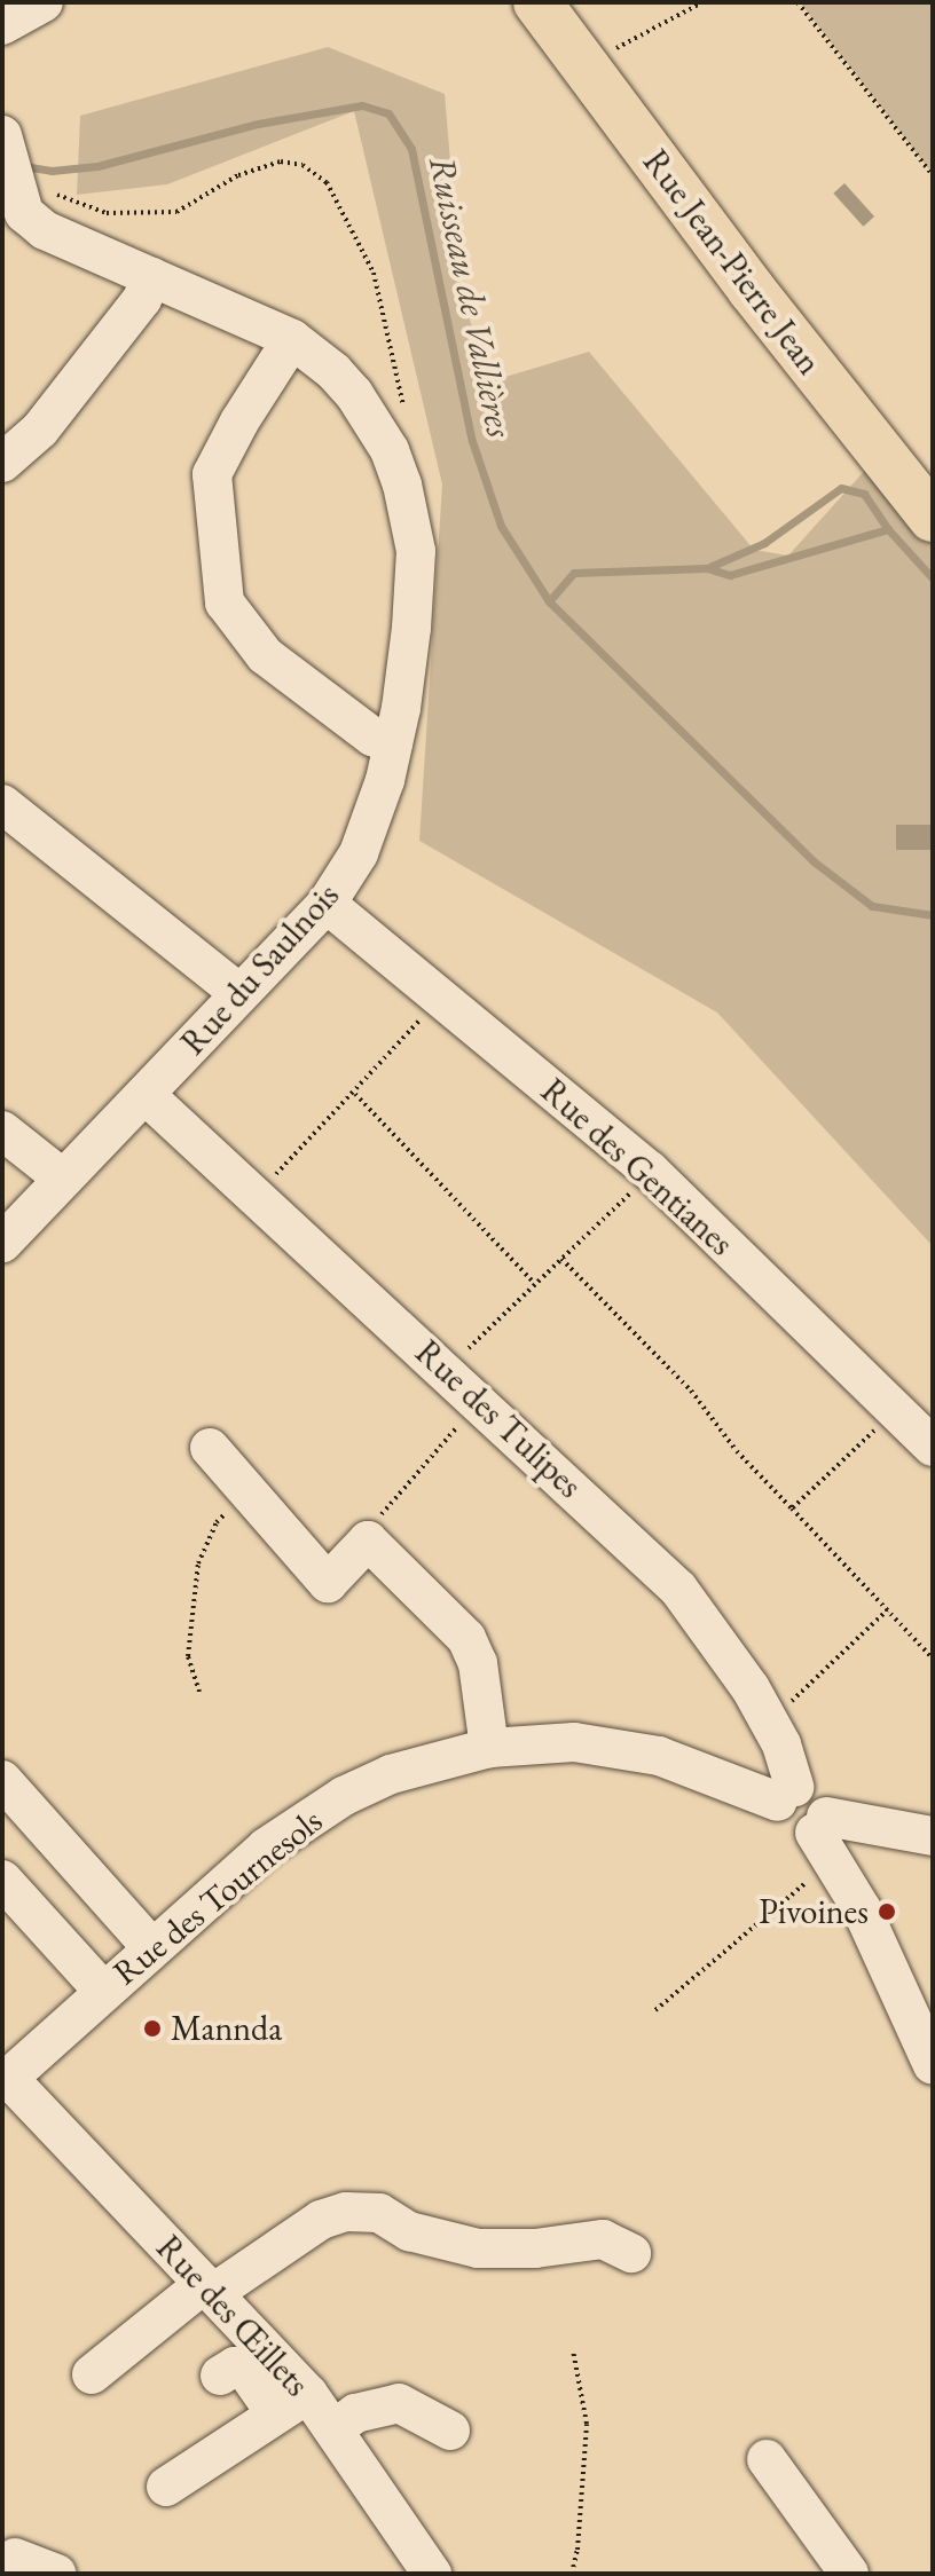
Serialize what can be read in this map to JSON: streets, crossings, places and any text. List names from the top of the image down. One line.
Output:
{"streets":{"main road":["Rue Jean-Pierre Jean"],"street":["Rue du Saulnois","Rue des Gentianes","Rue des Tulipes","Rue des Tournesols","Rue des Œillets"]},"crossings":[["Rue du Saulnois","Rue des Gentianes"],["Rue du Saulnois","Rue des Tulipes"],["Rue des Tulipes","Rue des Tournesols"],["Rue des Tournesols","Rue des Œillets"]],"water":["Ruisseau de Vallières"],"places":["Pivoines","Mannda"]}
